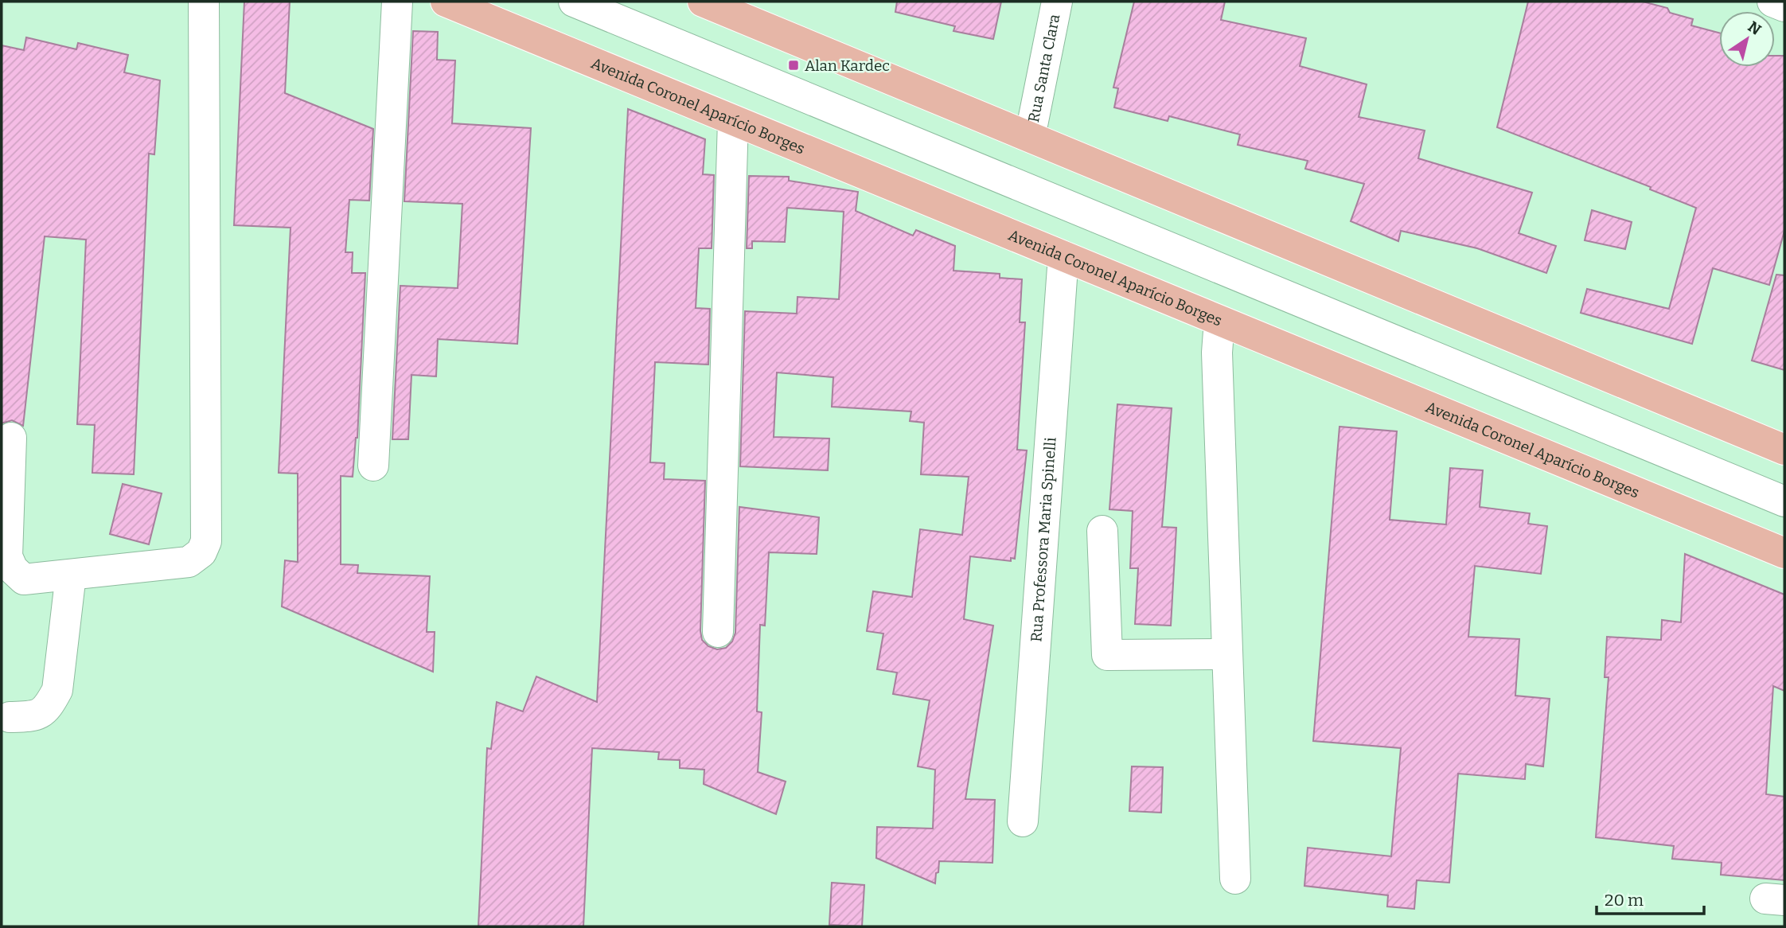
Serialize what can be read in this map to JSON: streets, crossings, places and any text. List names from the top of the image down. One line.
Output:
{"streets":{"main road":["Avenida Coronel Aparício Borges"],"street":["Rua Santa Clara","Rua Professora Maria Spinelli"]},"crossings":[["Avenida Coronel Aparício Borges","Rua Professora Maria Spinelli"]],"places":{"transit":["Alan Kardec"]},"scale_bar":"20 m","north":"top right"}
